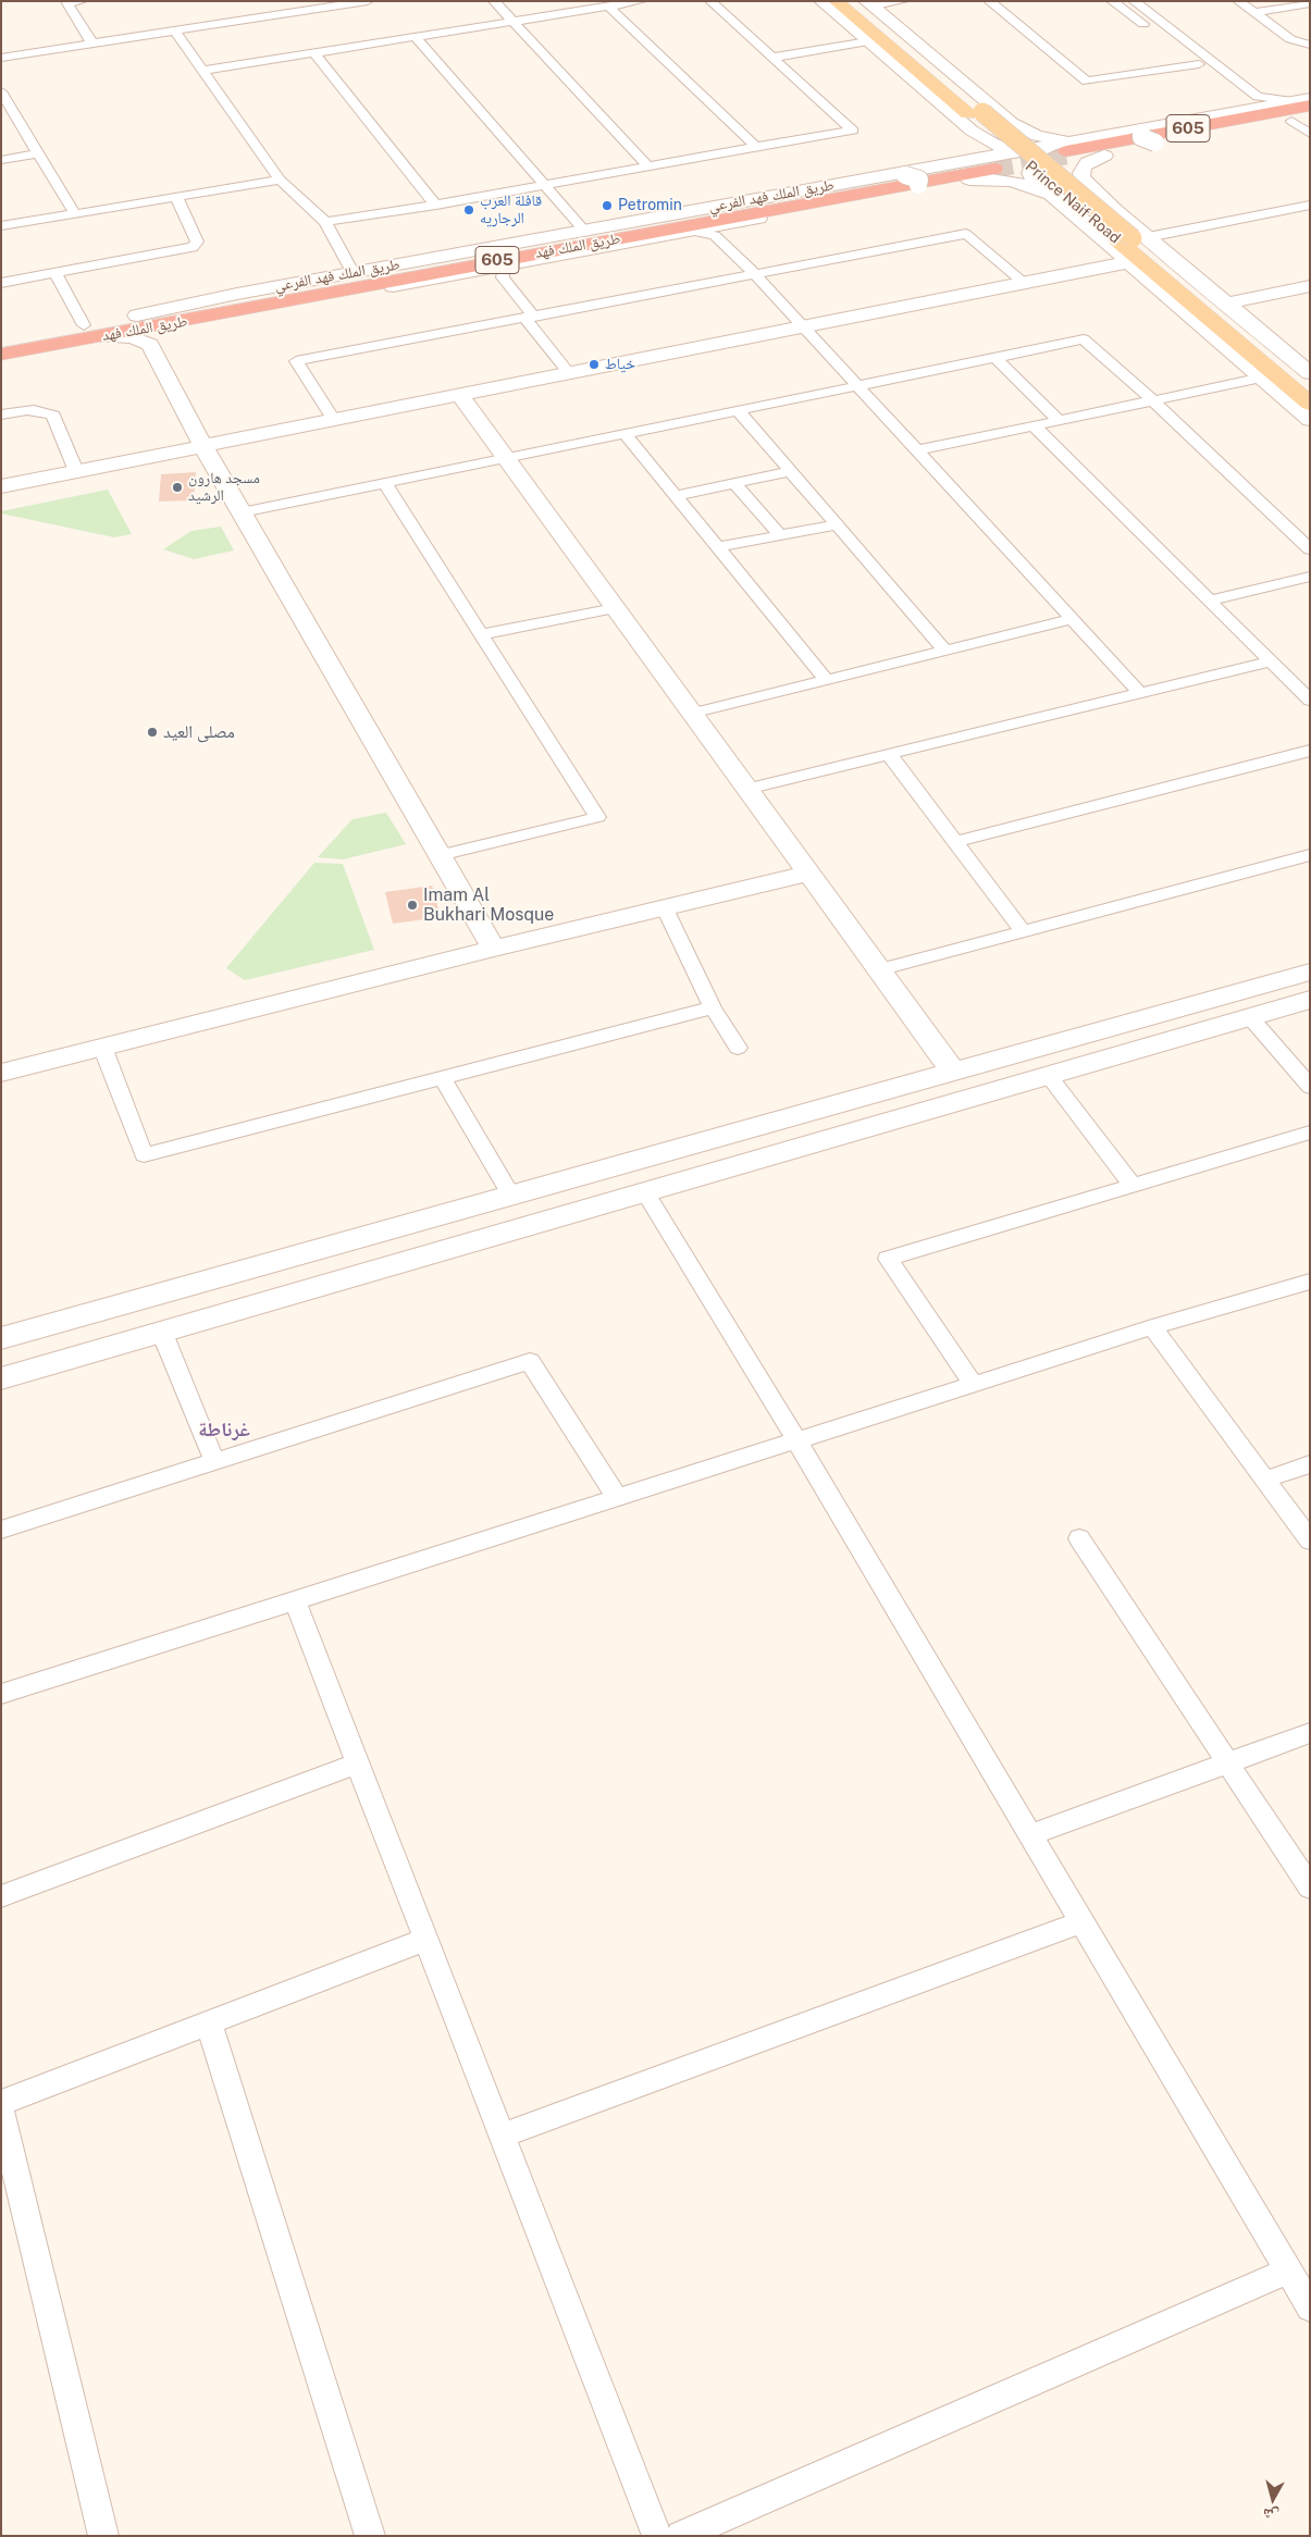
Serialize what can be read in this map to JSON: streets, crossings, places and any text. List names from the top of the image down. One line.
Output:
{"streets":{"highway":["605","طريق الملك فهد"],"main road":["طريق الملك فهد الفرعي","Prince Naif Road"]},"crossings":[["605","طريق الملك فهد الفرعي"],["طريق الملك فهد الفرعي","طريق الملك فهد"]],"districts":["غرناطة"],"places":["Petromin","قافلة العرب الرجاريه","خياط","مسجد هارون الرشيد","مصلى العيد","Imam Al Bukhari Mosque"],"north":"bottom"}
